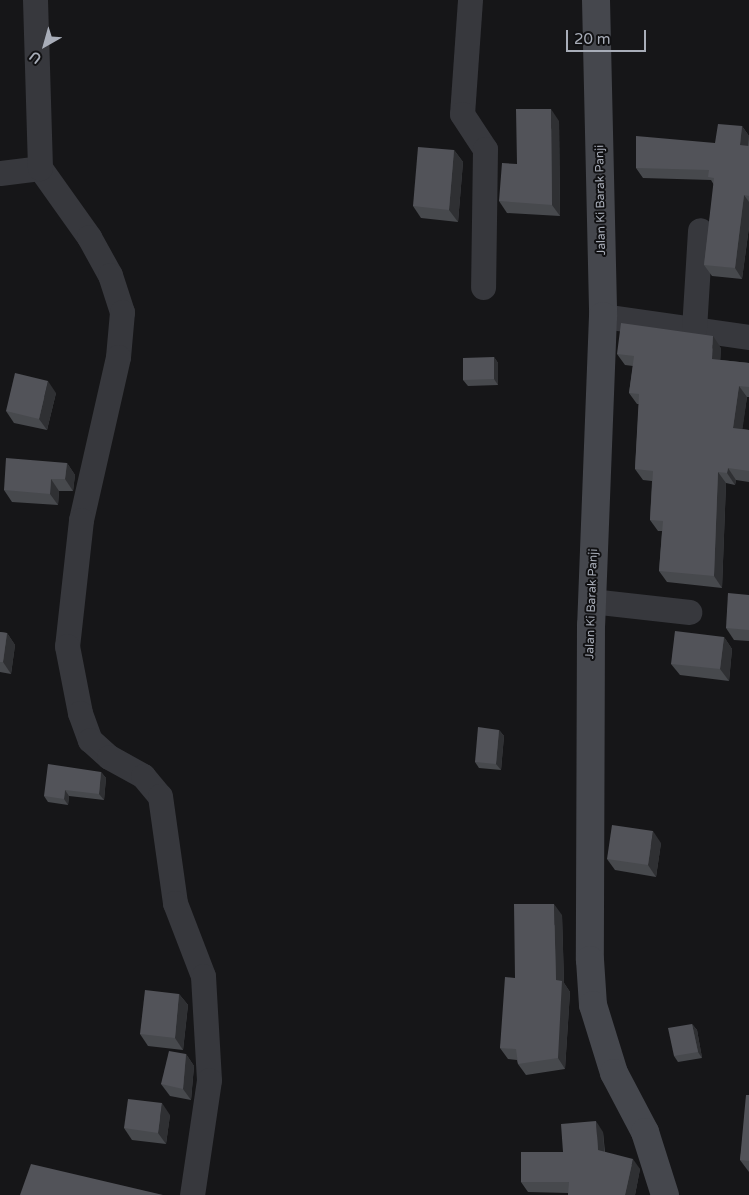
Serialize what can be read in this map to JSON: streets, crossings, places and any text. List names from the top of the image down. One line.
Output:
{"streets":{"street":["Jalan Ki Barak Panji"]},"scale_bar":"20 m","north":"bottom left"}
